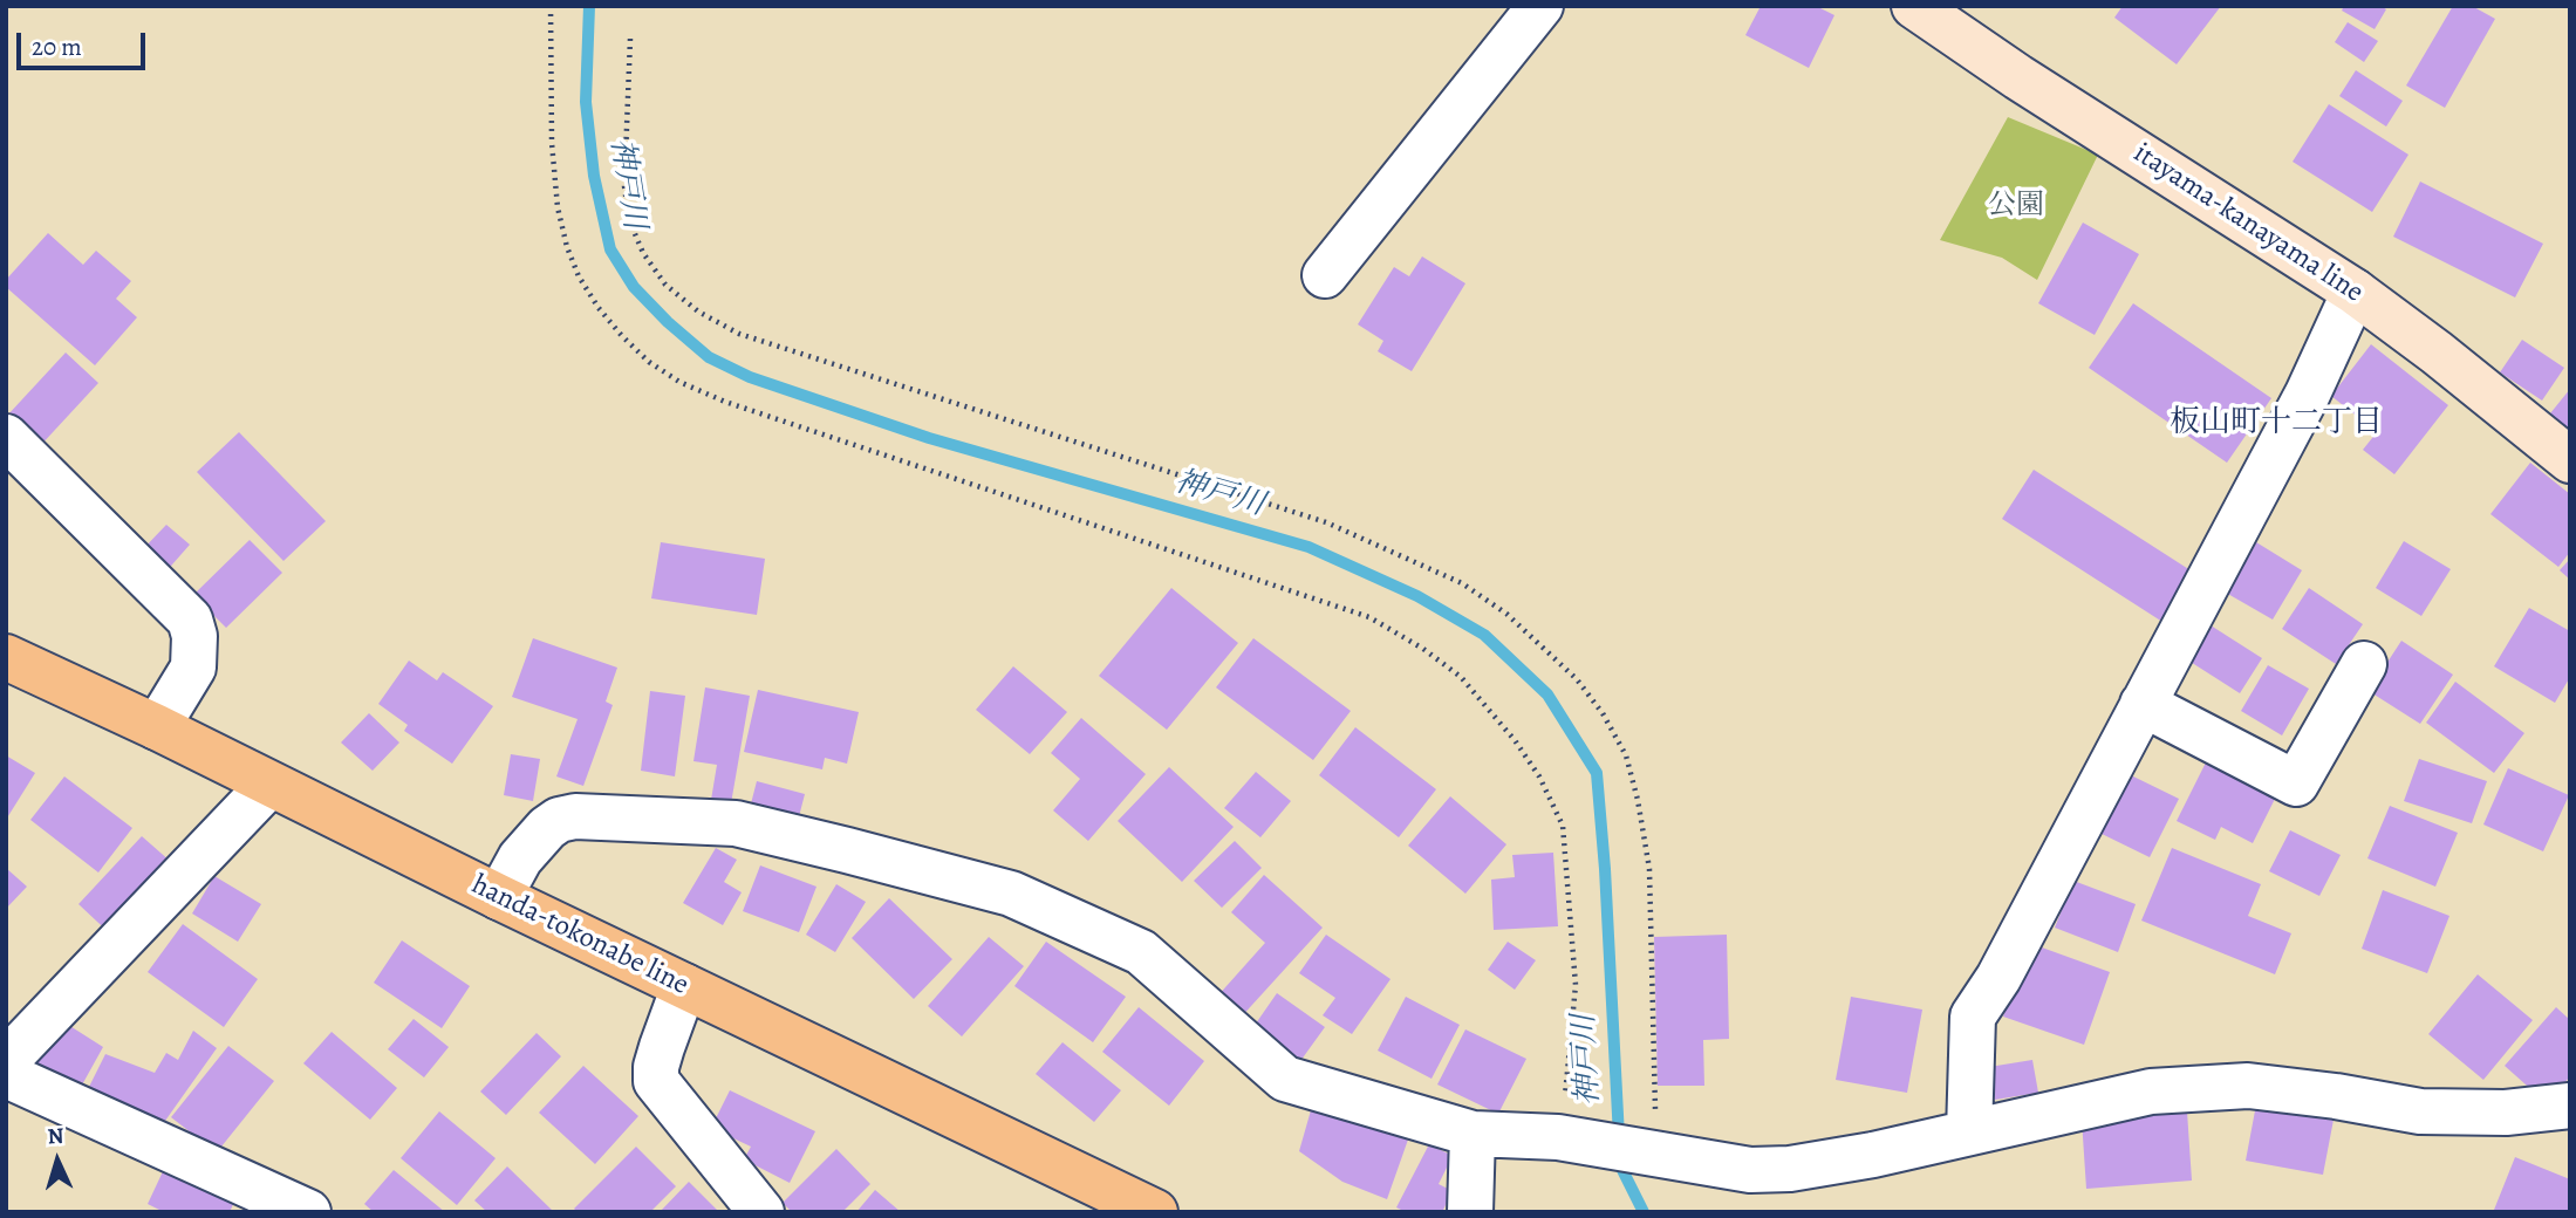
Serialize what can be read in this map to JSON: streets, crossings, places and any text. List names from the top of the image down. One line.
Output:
{"streets":{"main road":["itayama-kanayama line","handa-tokonabe line"]},"districts":["板山町十二丁目"],"water":["神戸川"],"parks":["公園"],"scale_bar":"20 m","north":"top"}
